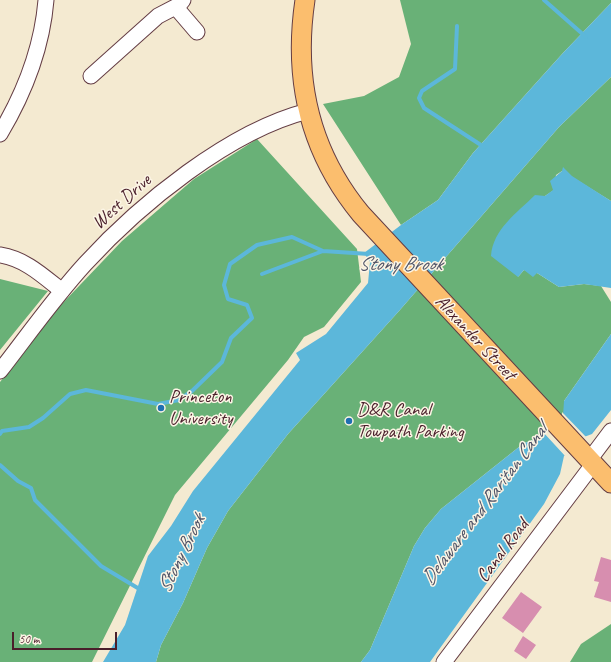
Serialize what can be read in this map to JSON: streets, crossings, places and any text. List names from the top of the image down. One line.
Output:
{"streets":{"main road":["Alexander Street"],"street":["West Drive","Canal Road"]},"crossings":[["West Drive","Alexander Street"],["Alexander Street","Canal Road"]],"water":["Stony Brook","Delaware and Raritan Canal"],"places":["Princeton University","D&R Canal Towpath Parking"],"scale_bar":"50 m"}
